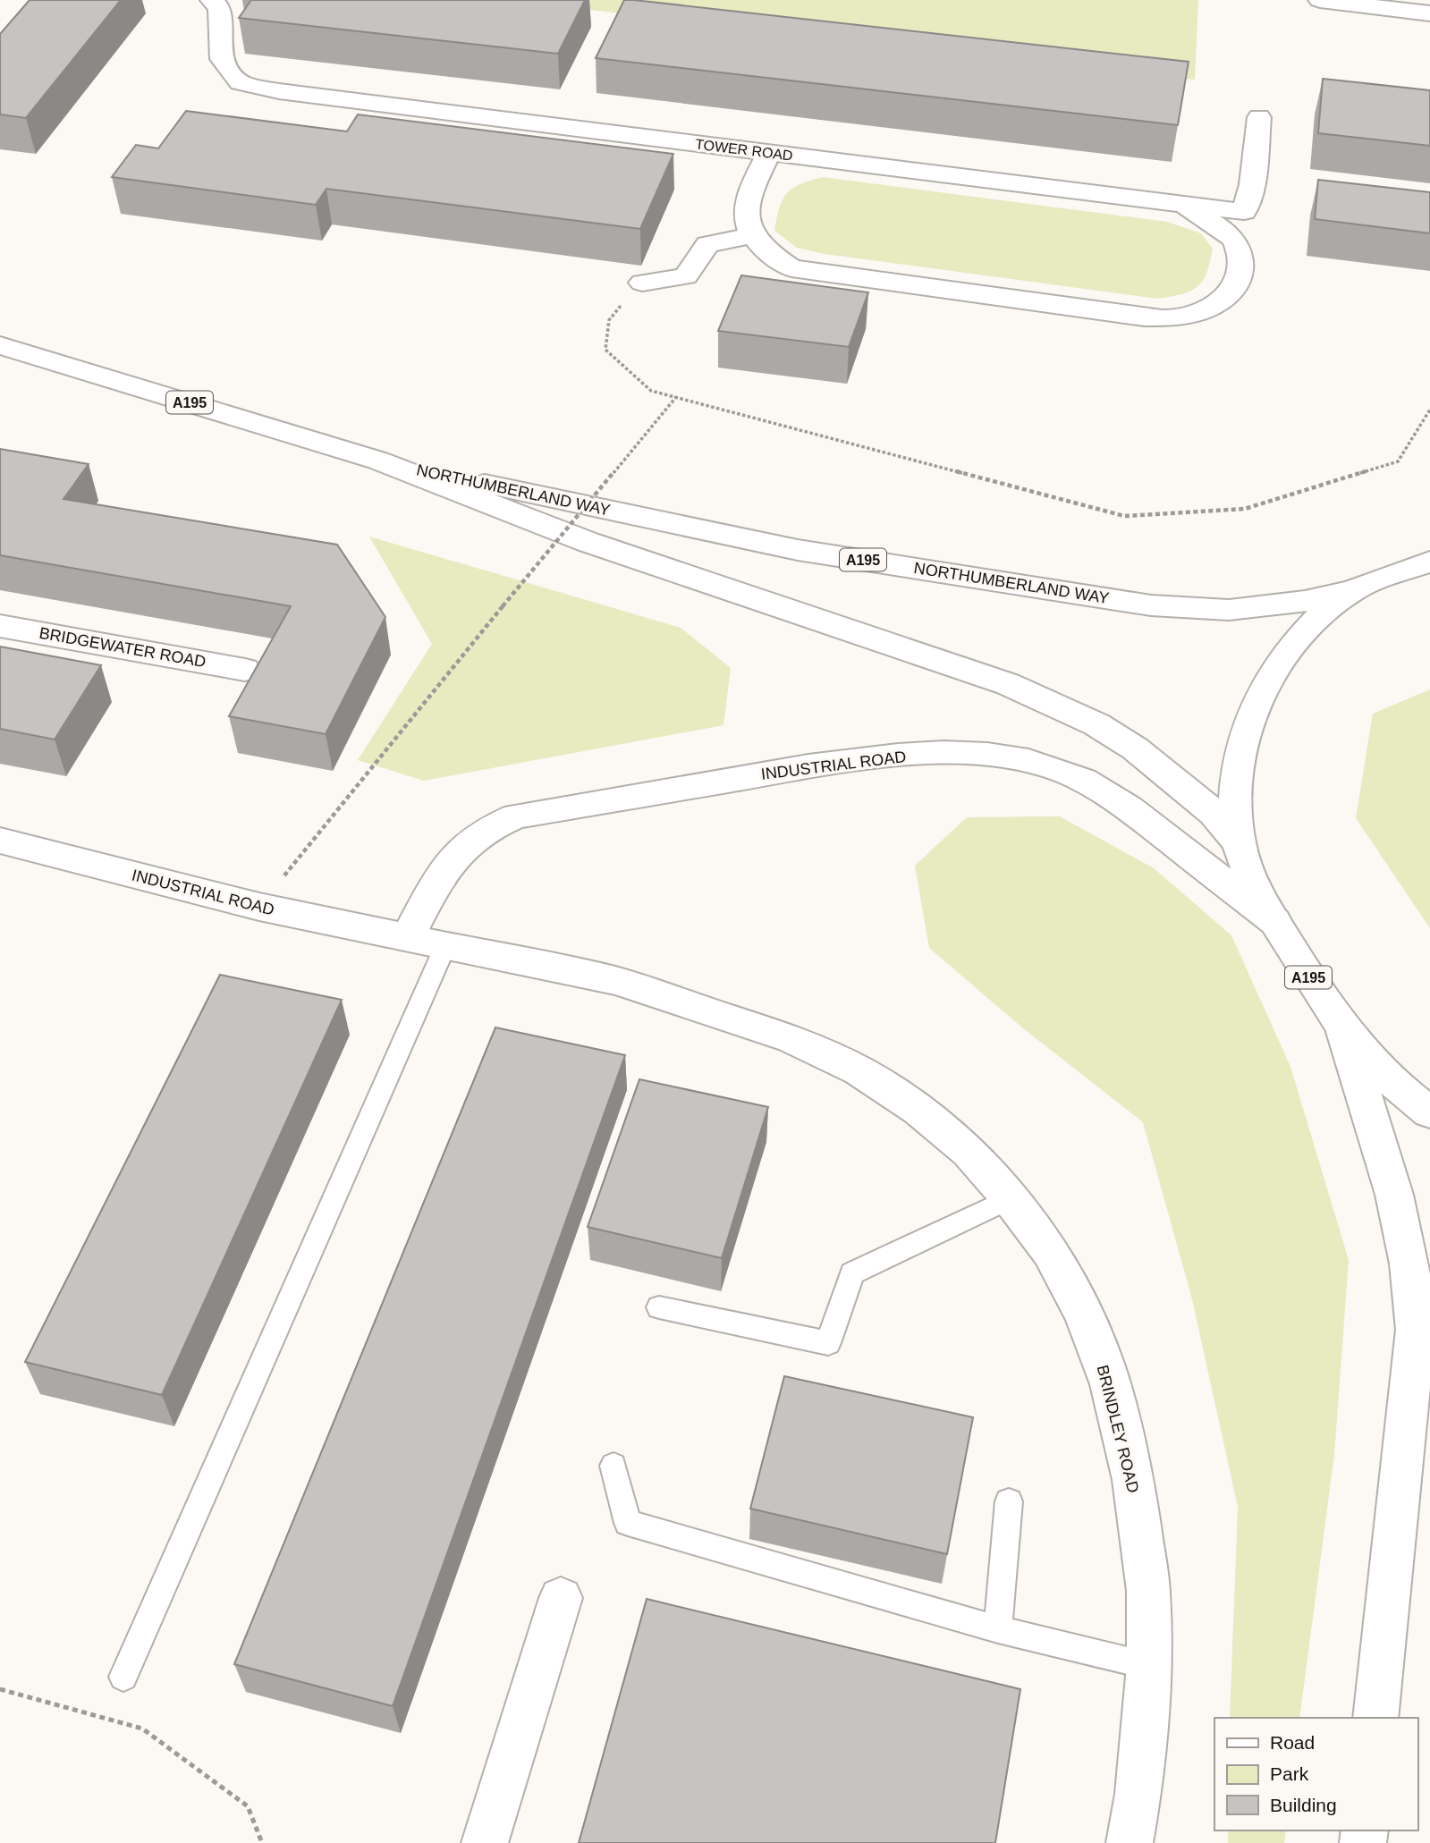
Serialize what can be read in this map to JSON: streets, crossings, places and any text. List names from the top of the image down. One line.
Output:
{"streets":{"main road":["TOWER ROAD","A195","NORTHUMBERLAND WAY","BRIDGEWATER ROAD","INDUSTRIAL ROAD","BRINDLEY ROAD"]},"crossings":[["A195","NORTHUMBERLAND WAY"],["A195","INDUSTRIAL ROAD"],["INDUSTRIAL ROAD","BRINDLEY ROAD"]],"legend":["Road","Park","Building"]}
